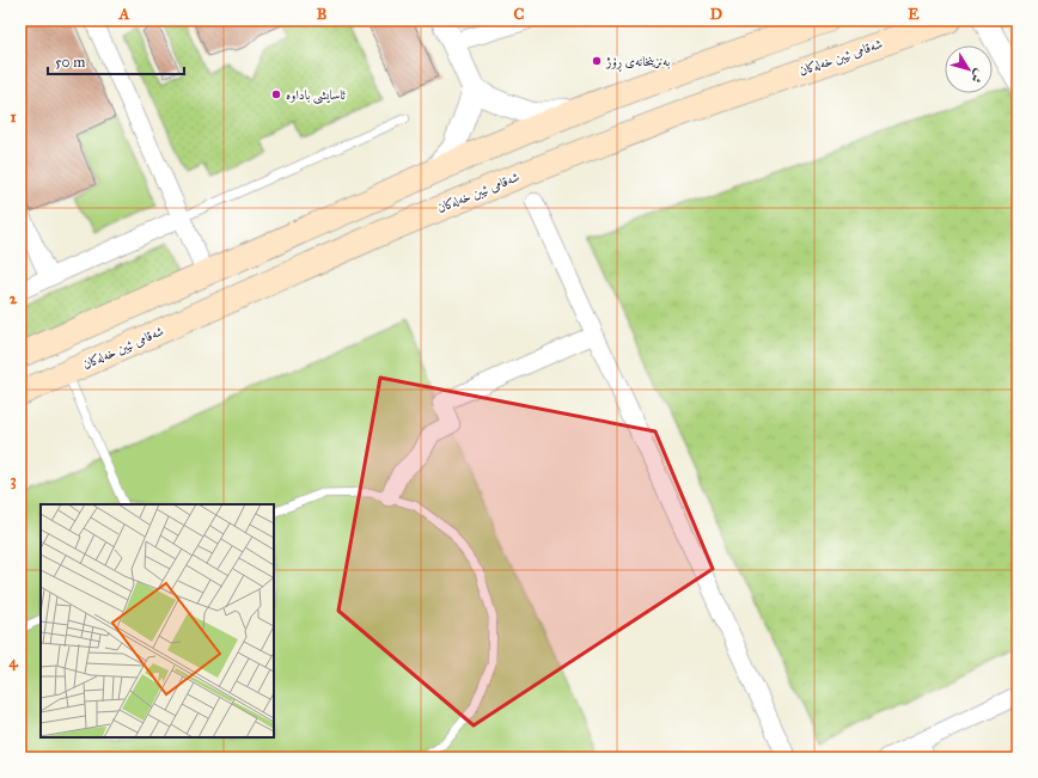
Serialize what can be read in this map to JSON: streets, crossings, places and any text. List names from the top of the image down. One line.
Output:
{"streets":{"main road":["شەقامی ئیبن خەلەکان"]},"places":["بەنزینخانەی ڕۆژ","ئاسايشى باداوه"],"scale_bar":"50 m","north":"bottom right","grid":{"columns":["A","B","C","D","E"],"rows":["1","2","3","4"]}}
